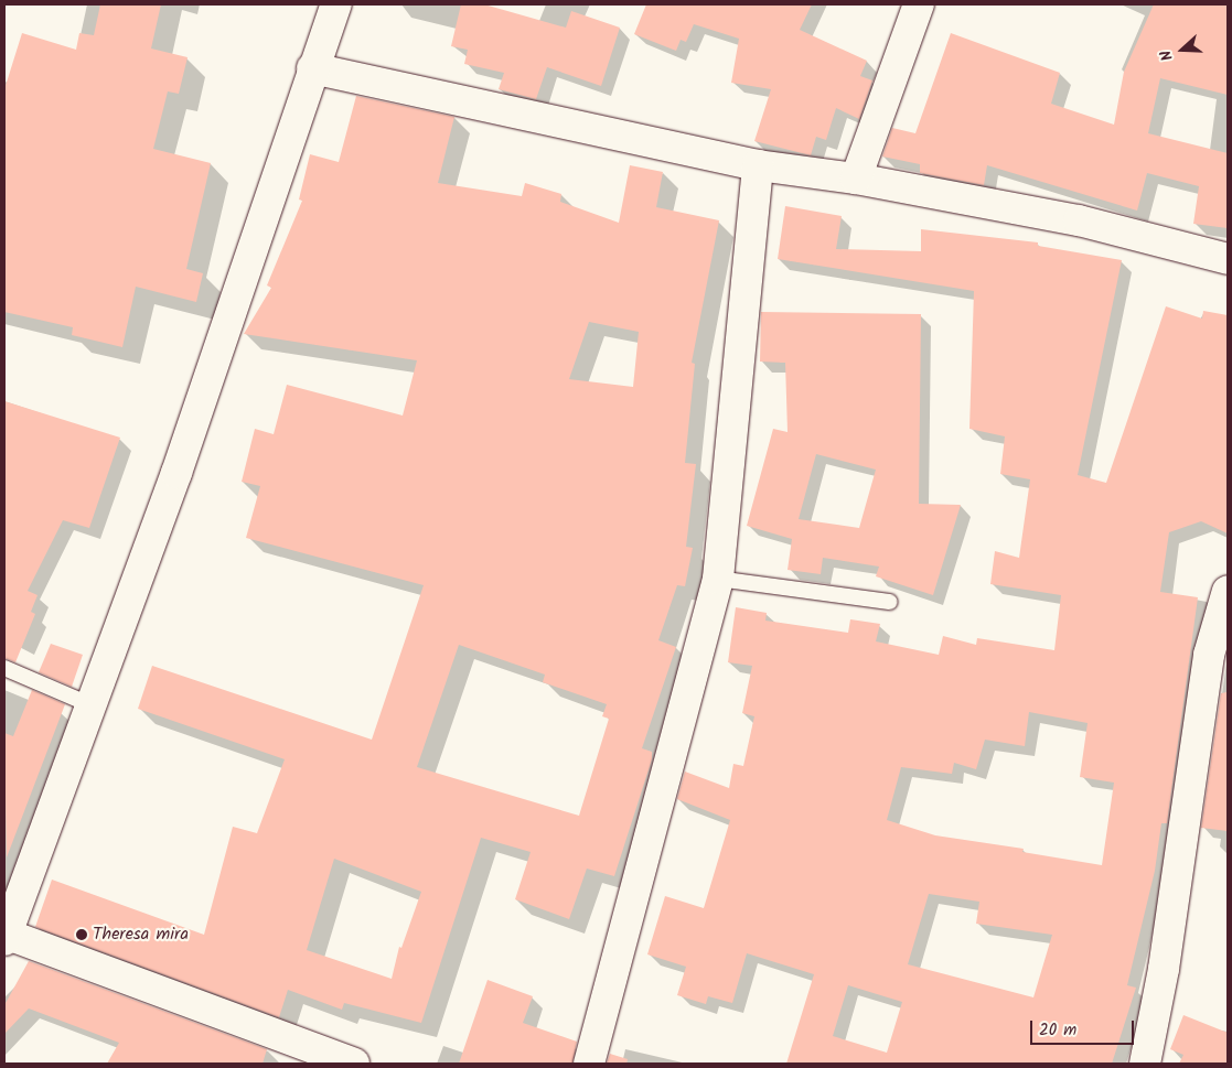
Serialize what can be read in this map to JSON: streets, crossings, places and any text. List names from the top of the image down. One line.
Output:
{"places":["Theresa mira"],"scale_bar":"20 m","north":"left"}
